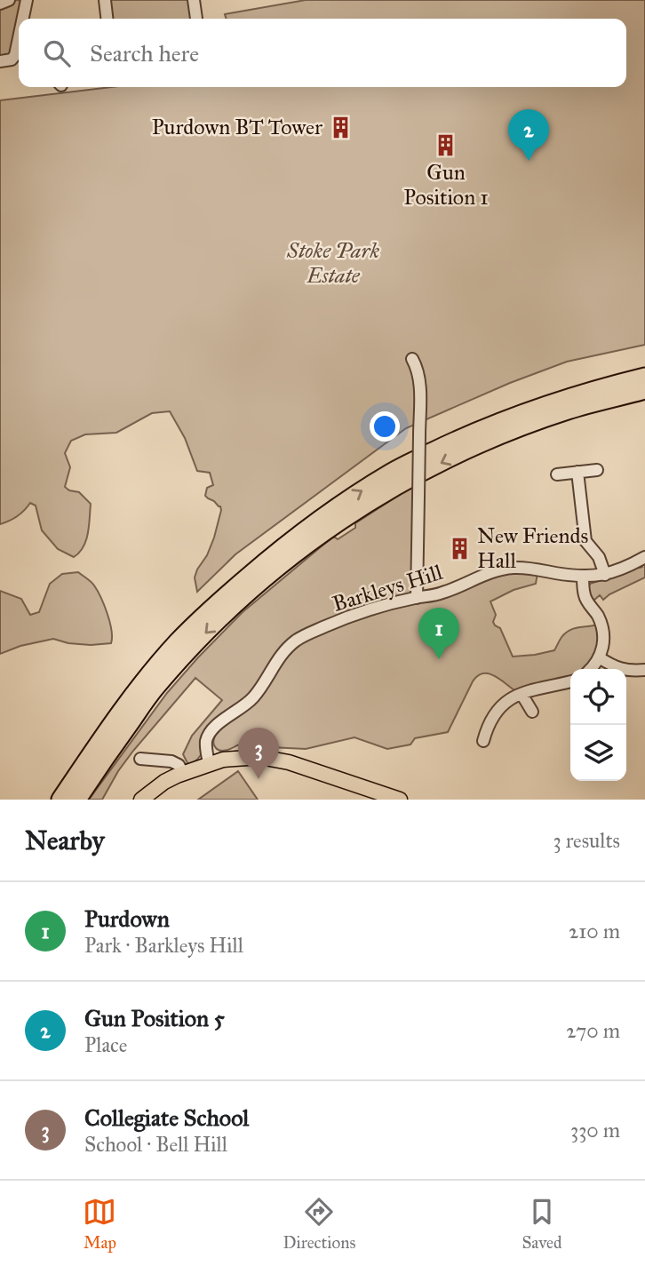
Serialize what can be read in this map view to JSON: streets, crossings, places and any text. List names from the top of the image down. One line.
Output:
{"streets":{"street":["Barkleys Hill"]},"parks":["Stoke Park Estate"],"places":{"building":["Purdown BT Tower","Gun Position 1","New Friends Hall"]},"page":{"search":"Search here","pins":["2","1","3"],"heading":["Nearby","3 results"],"list":[{"mark":"1","name":"Purdown","note":"Park · Barkleys Hill","value":"210 m"},{"mark":"2","name":"Gun Position 5","note":"Place","value":"270 m"},{"mark":"3","name":"Collegiate School","note":"School · Bell Hill","value":"330 m"}],"nav":["Map","Directions","Saved"]}}
